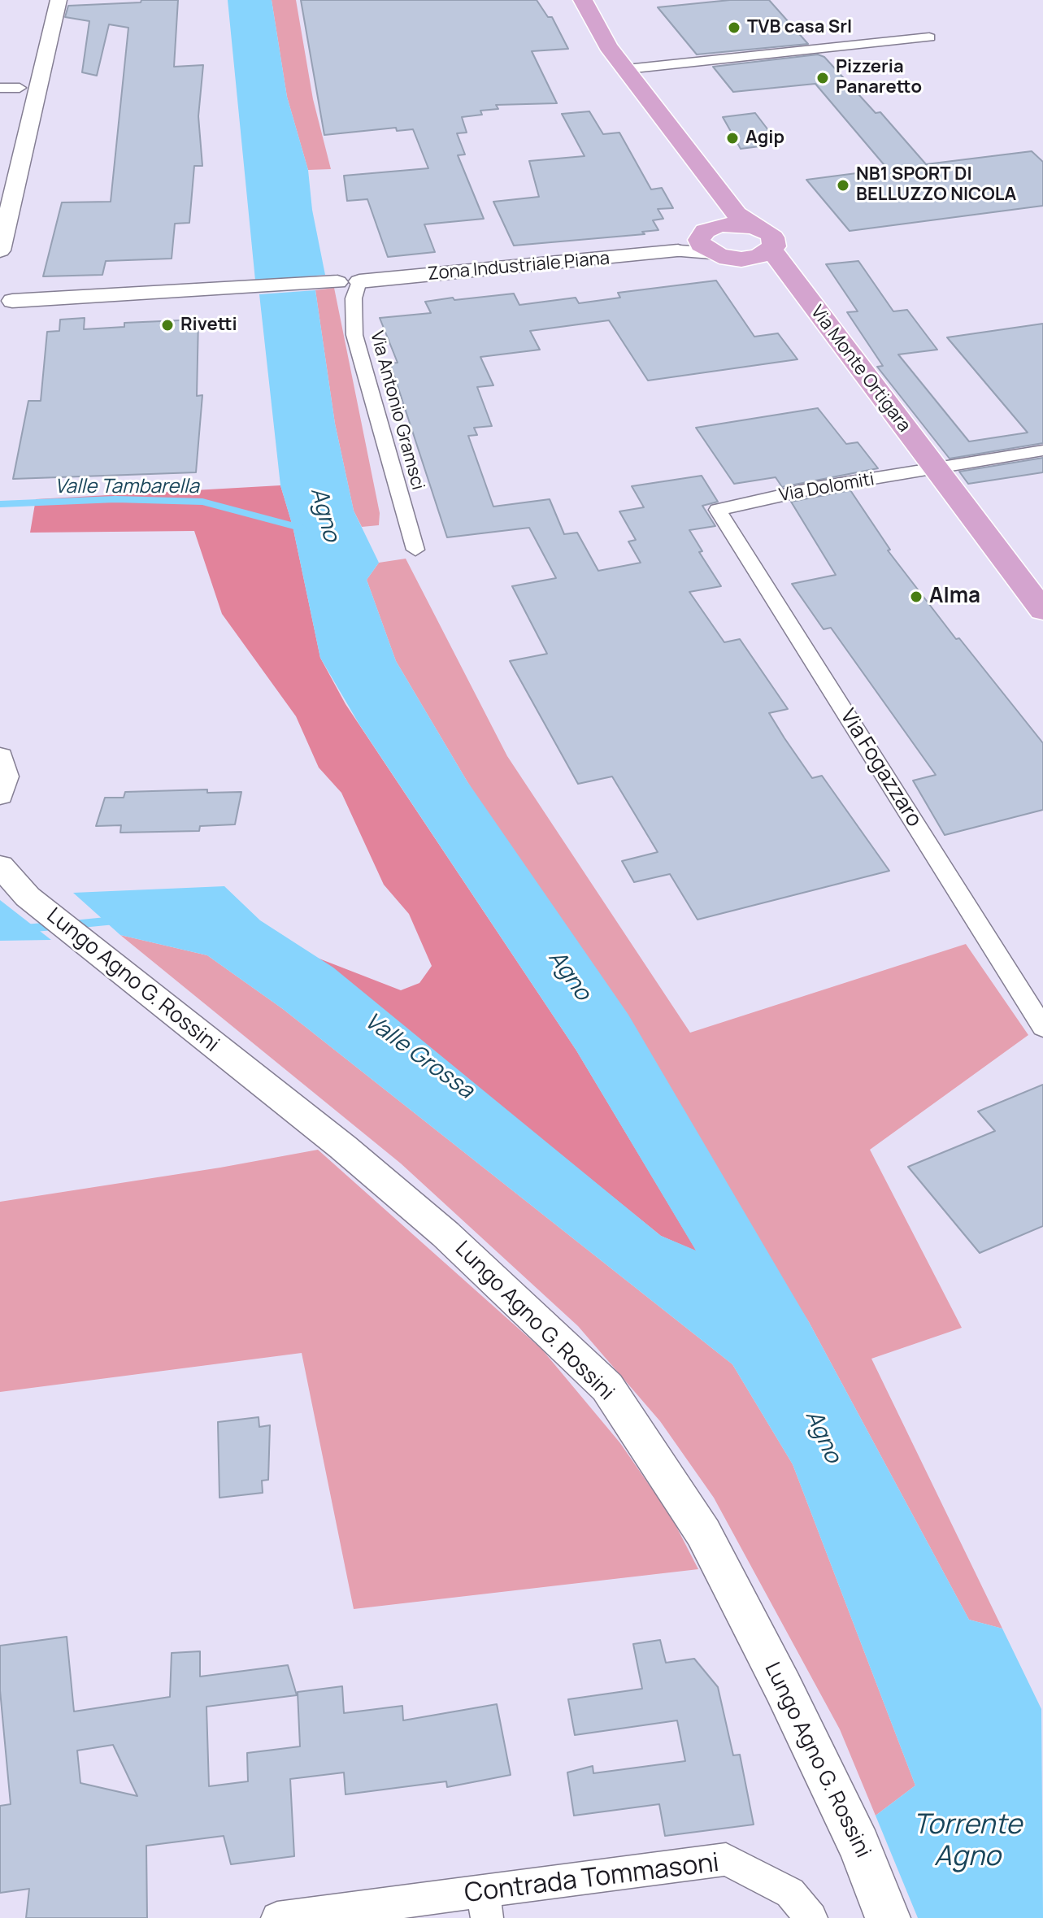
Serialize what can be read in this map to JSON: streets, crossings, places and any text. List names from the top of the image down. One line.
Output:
{"streets":{"main road":["Zona Industriale Piana","Via Monte Ortigara","Lungo Agno G. Rossini"],"street":["Via Antonio Gramsci","Via Dolomiti","Via Fogazzaro","Contrada Tommasoni"]},"crossings":[["Zona Industriale Piana","Via Antonio Gramsci"],["Via Monte Ortigara","Via Dolomiti"],["Via Dolomiti","Via Fogazzaro"]],"water":["Valle Tambarella","Agno","Valle Grossa","Torrente Agno"],"places":["TVB casa Srl","Pizzeria Panaretto","Agip","NB1 SPORT DI BELLUZZO NICOLA","Rivetti","Alma"]}
